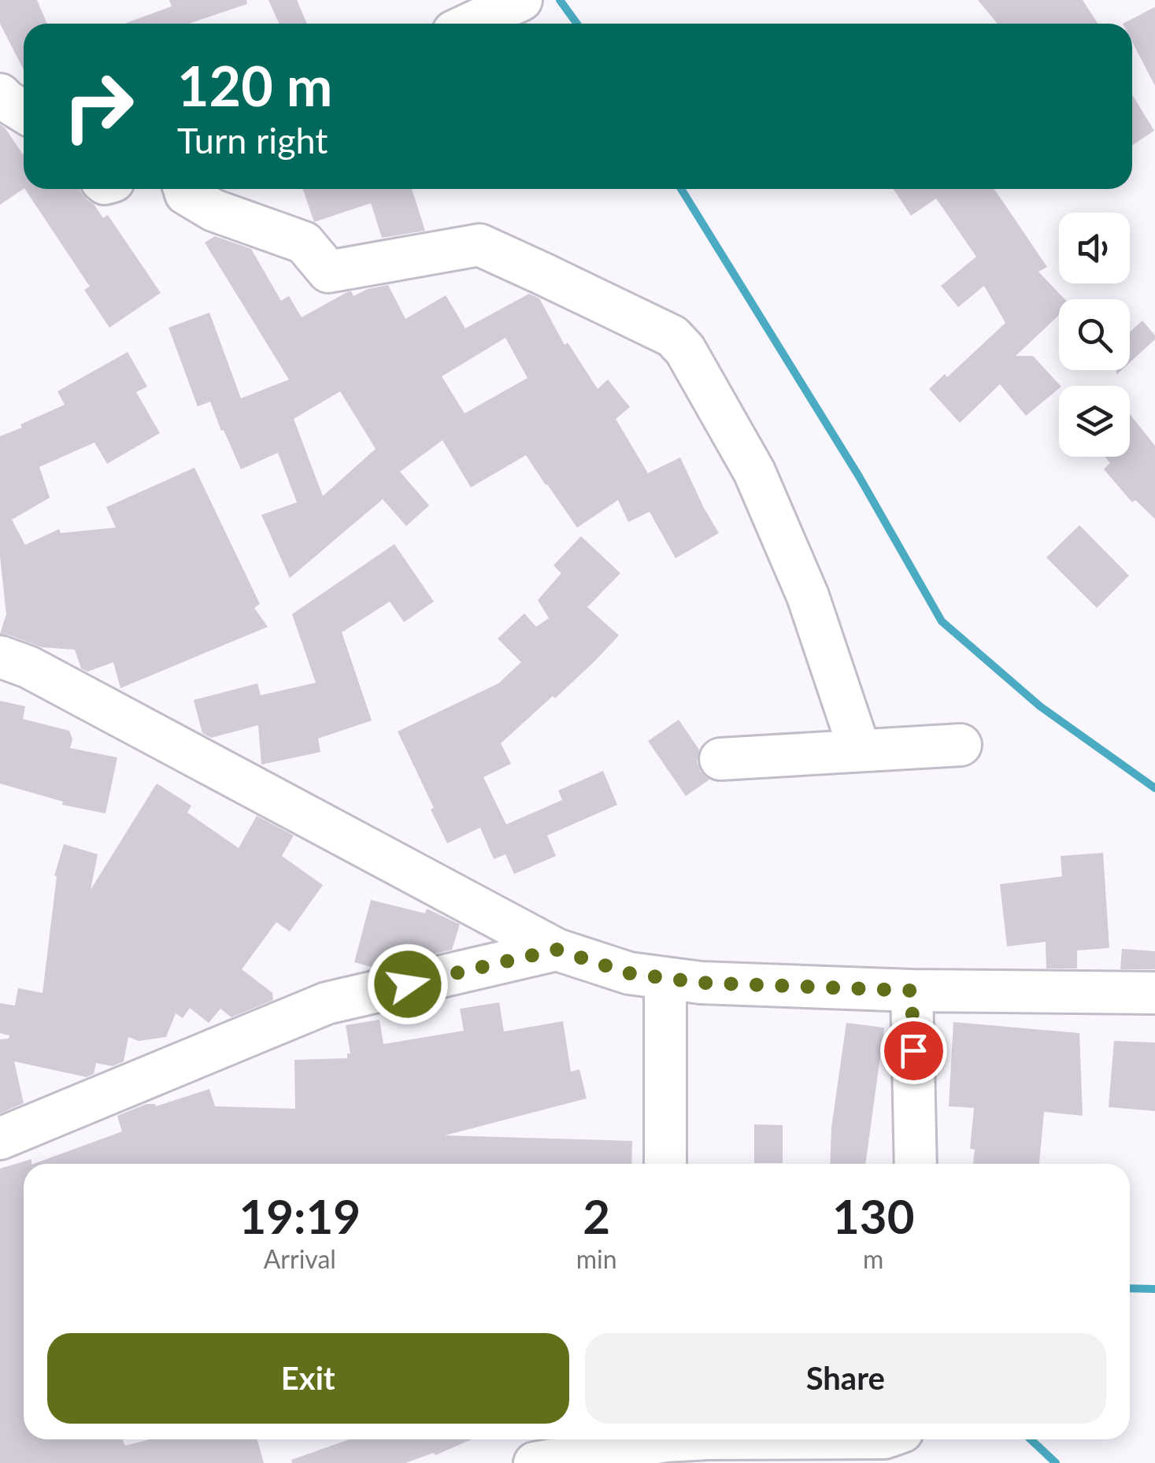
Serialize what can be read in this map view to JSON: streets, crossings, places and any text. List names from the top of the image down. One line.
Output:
{"page":{"turn":["120 m","Turn right"],"eta":["19:19","Arrival","2","min","130","m"],"buttons":["Exit","Share"]}}
